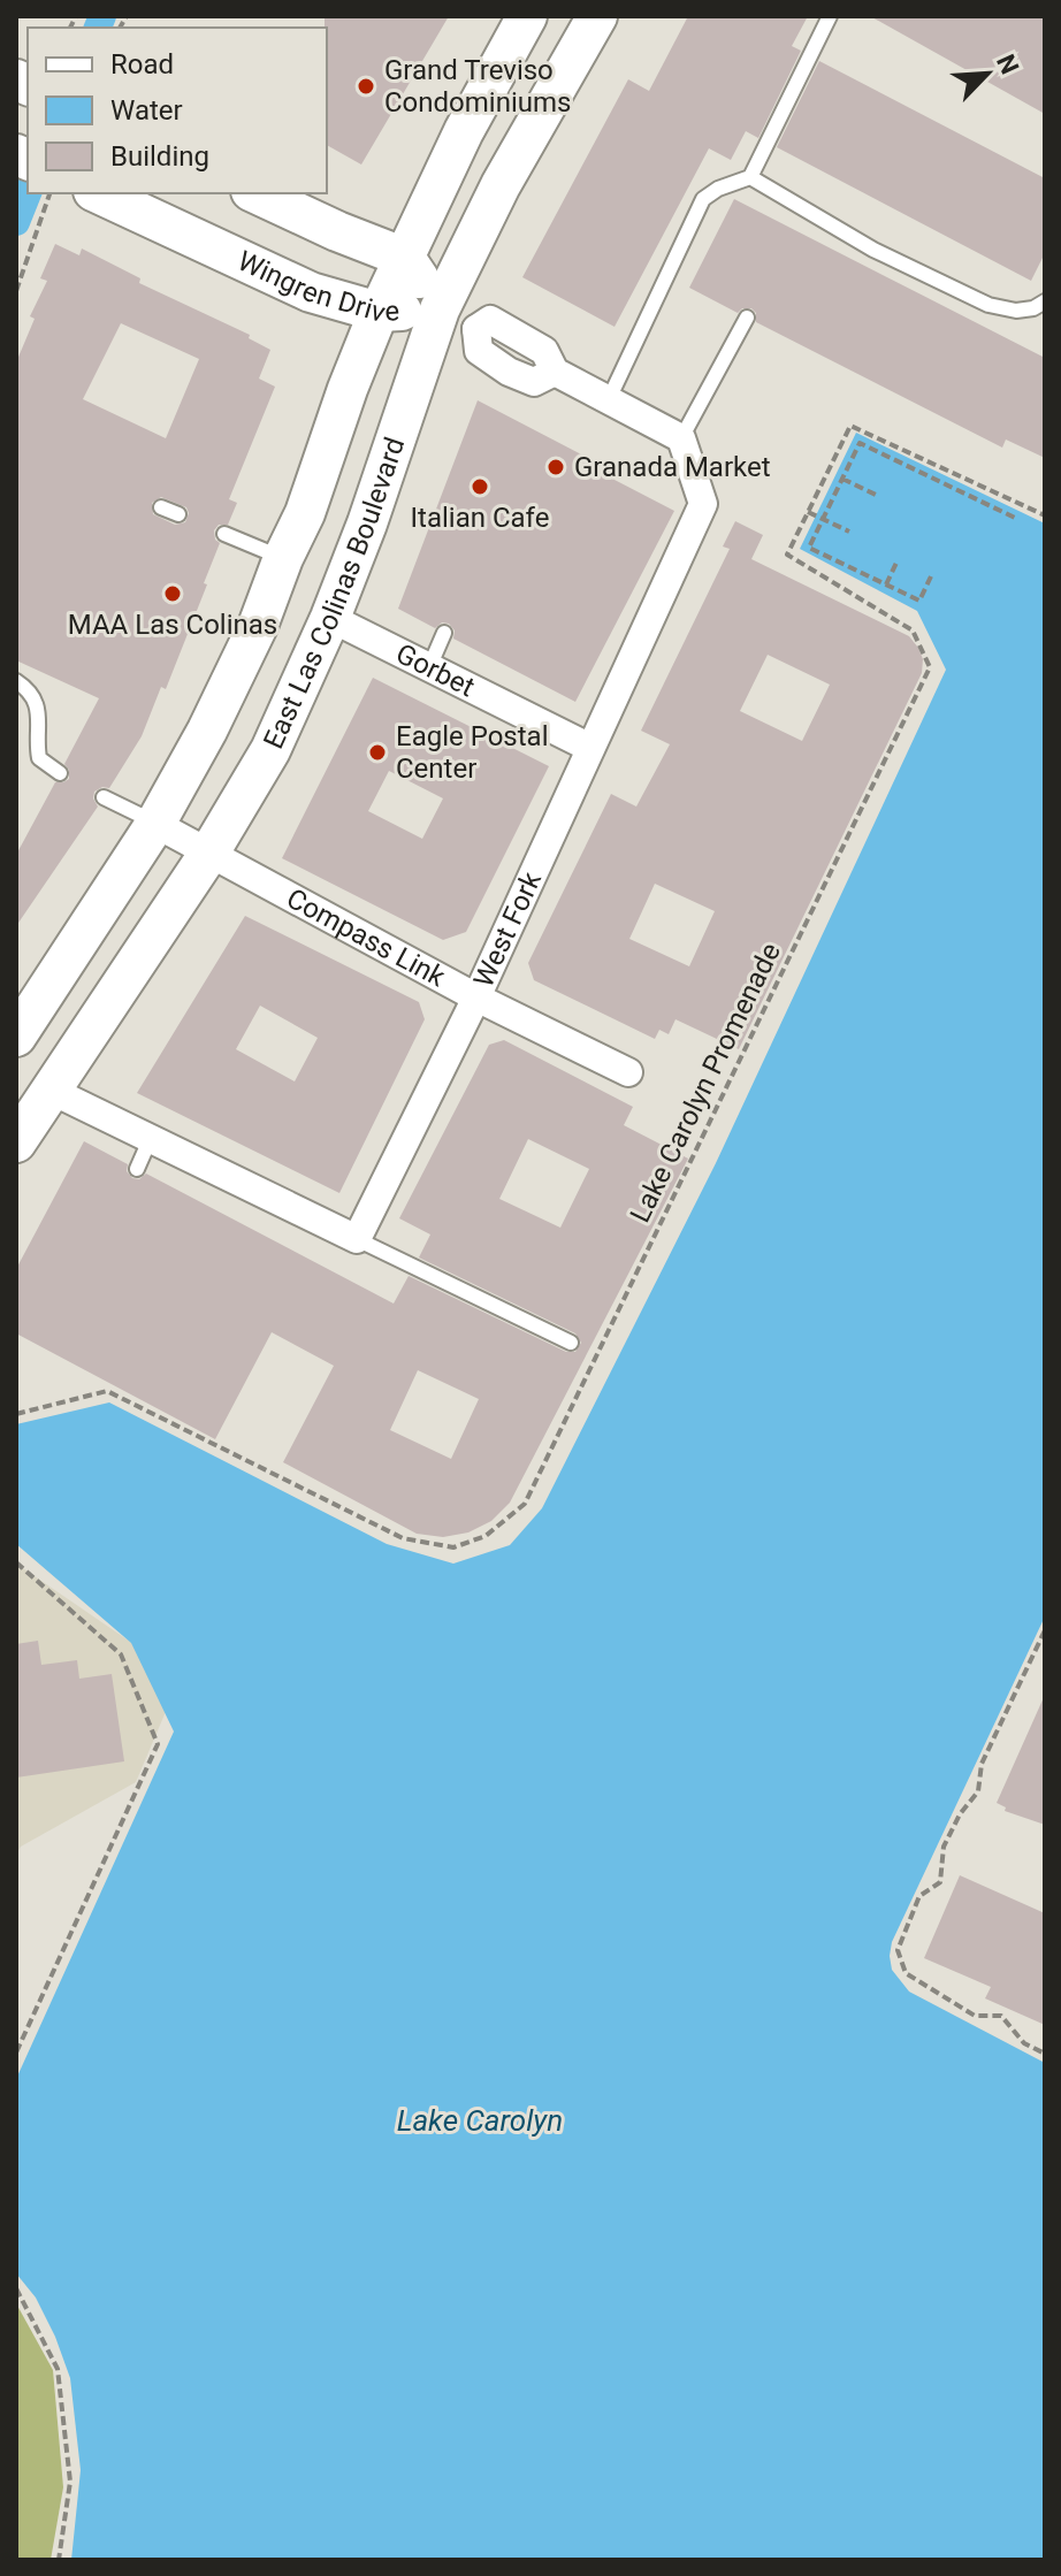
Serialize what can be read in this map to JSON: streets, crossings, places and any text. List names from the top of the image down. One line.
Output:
{"streets":{"main road":["Wingren Drive","East Las Colinas Boulevard"],"street":["Gorbet","West Fork","Compass Link"],"path":["Lake Carolyn Promenade"]},"crossings":[["Wingren Drive","East Las Colinas Boulevard"],["East Las Colinas Boulevard","Gorbet"],["East Las Colinas Boulevard","Compass Link"],["Gorbet","West Fork"],["West Fork","Compass Link"]],"water":["Lake Carolyn"],"places":["Grand Treviso Condominiums","Granada Market","Italian Cafe","MAA Las Colinas","Eagle Postal Center"],"legend":["Road","Water","Building"],"north":"top right"}
